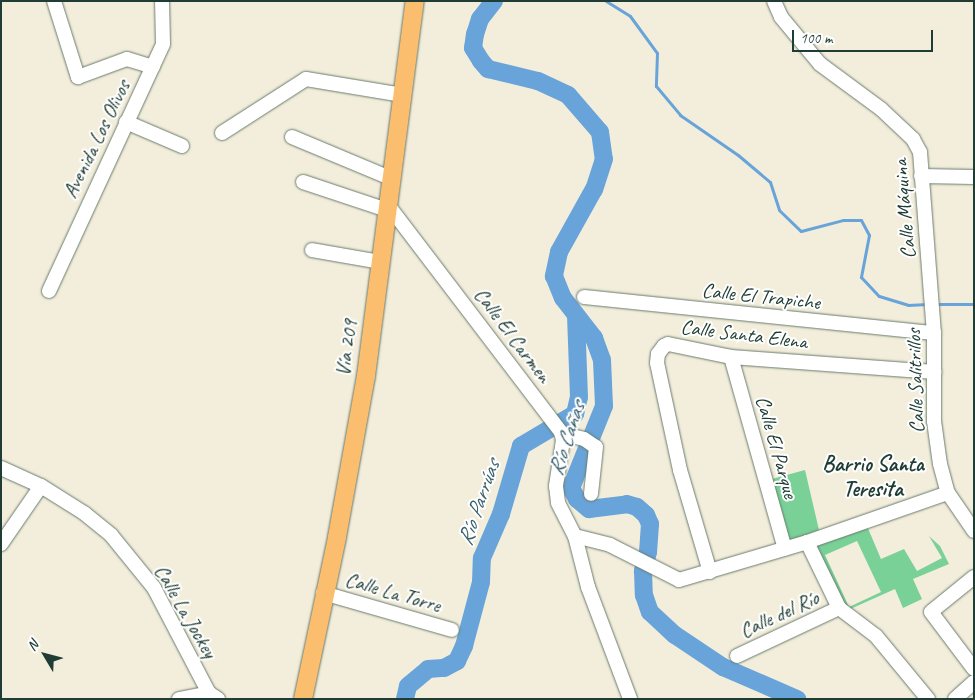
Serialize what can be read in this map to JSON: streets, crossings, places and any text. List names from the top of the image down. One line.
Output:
{"streets":{"main road":["Vía 209"],"street":["Avenida Los Olivos","Calle Máquina","Calle El Trapiche","Calle Santa Elena","Calle El Carmen","Calle Salitrillos","Calle El Parque","Calle La Torre","Calle La Jockey","Calle del Río"]},"crossings":[["Calle Máquina","Calle Salitrillos"],["Calle El Trapiche","Calle Salitrillos"],["Calle Santa Elena","Calle Salitrillos"],["Calle Santa Elena","Calle El Parque"],["Calle El Carmen","Vía 209"],["Vía 209","Calle La Torre"]],"districts":["Barrio Santa Teresita"],"water":["Río Cañas","Río Parrúas"],"scale_bar":"100 m","north":"top left"}
